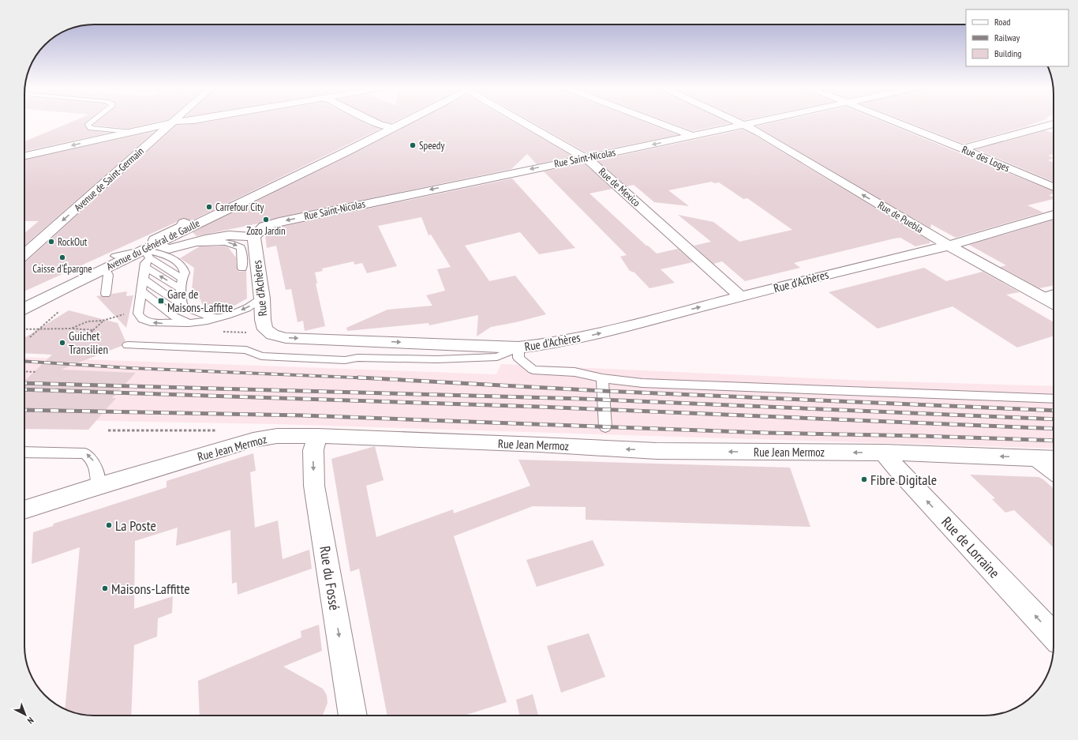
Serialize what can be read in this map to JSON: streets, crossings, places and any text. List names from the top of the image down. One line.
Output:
{"streets":{"street":["Rue Saint-Nicolas","Rue des Loges","Avenue de Saint-Germain","Rue de Mexico","Rue de Puebla","Avenue du Général de Gaulle","Rue d'Achères","Rue Jean Mermoz","Rue de Lorraine","Rue du Fossé"]},"crossings":[["Rue Saint-Nicolas","Rue de Mexico"],["Rue Saint-Nicolas","Rue de Puebla"],["Rue Saint-Nicolas","Rue d'Achères"],["Rue de Mexico","Rue d'Achères"],["Rue de Puebla","Rue d'Achères"],["Rue Jean Mermoz","Rue de Lorraine"],["Rue Jean Mermoz","Rue du Fossé"]],"one_way":["Rue Saint-Nicolas","Avenue de Saint-Germain","Rue de Puebla","Rue d'Achères","Rue Jean Mermoz","Rue de Lorraine","Rue du Fossé"],"places":{"other":["Speedy","Carrefour City","Zozo Jardin","RockOut","Caisse d'Épargne","Guichet Transilien","Fibre Digitale","La Poste","Maisons-Laffitte"],"transit":["Gare de Maisons-Laffitte"]},"legend":["Road","Railway","Building"],"north":"bottom right"}
